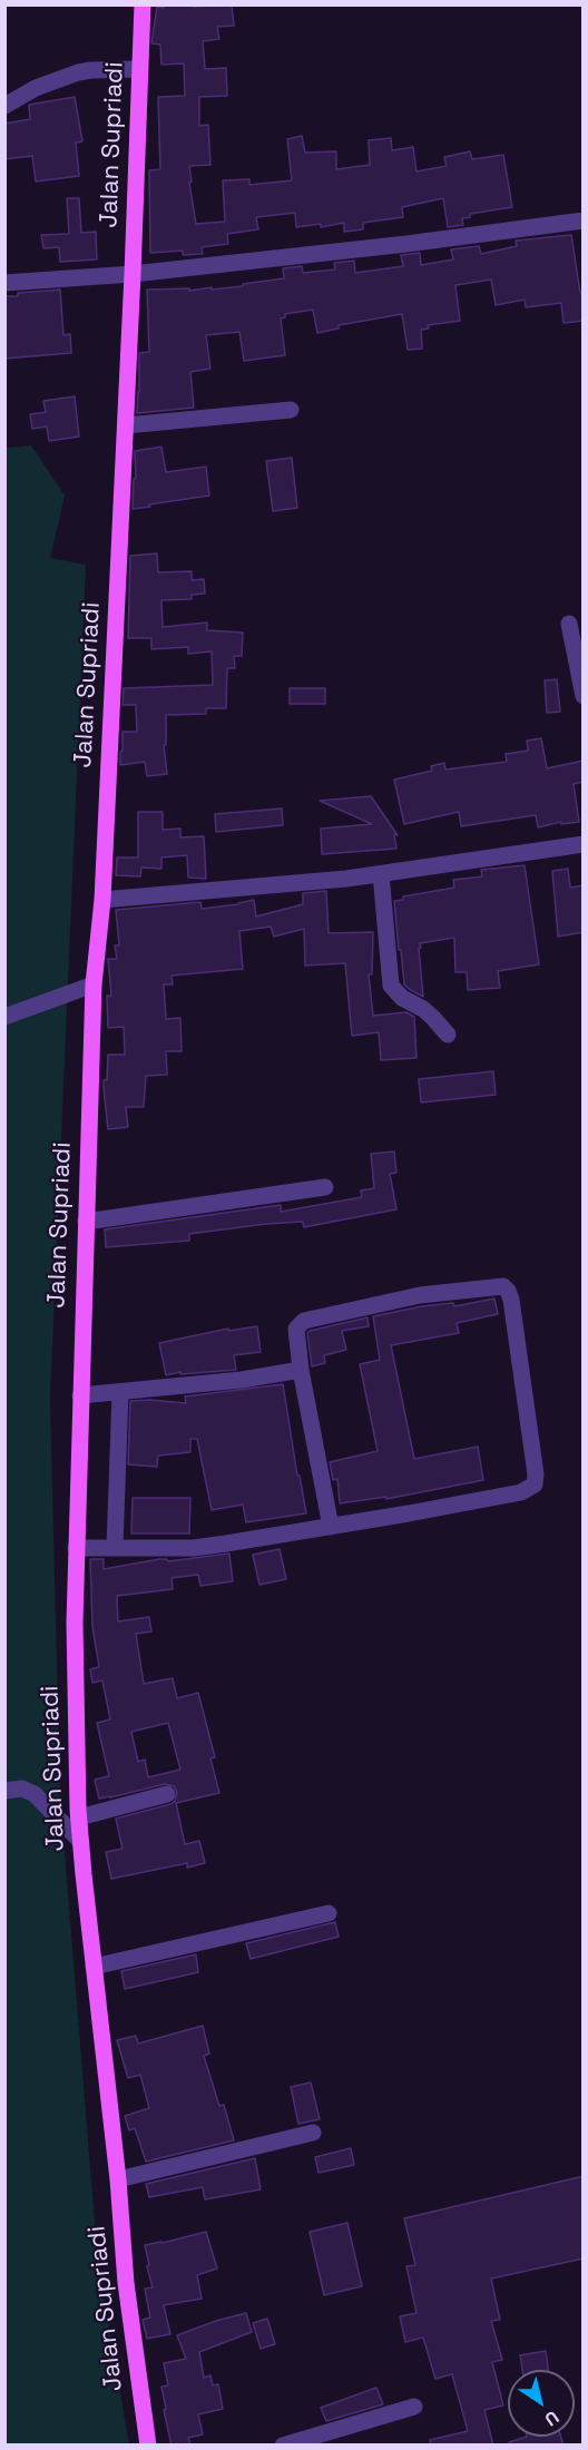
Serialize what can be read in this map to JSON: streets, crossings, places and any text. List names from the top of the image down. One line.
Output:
{"streets":{"main road":["Jalan Supriadi"]},"north":"bottom right"}
